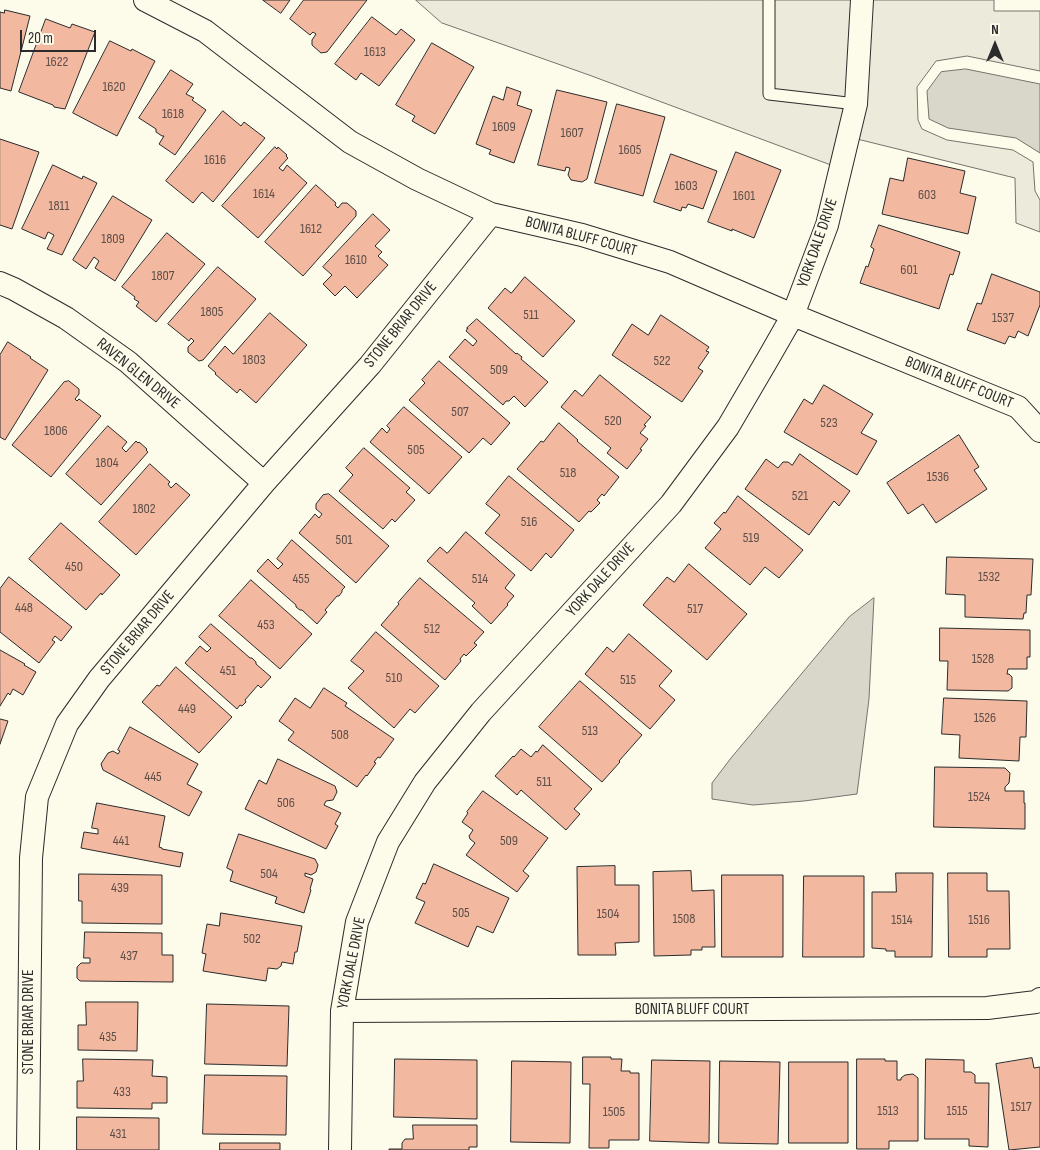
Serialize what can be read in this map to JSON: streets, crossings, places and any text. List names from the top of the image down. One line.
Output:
{"streets":{"street":["BONITA BLUFF COURT","YORK DALE DRIVE","STONE BRIAR DRIVE","RAVEN GLEN DRIVE"]},"crossings":[["BONITA BLUFF COURT","YORK DALE DRIVE"],["BONITA BLUFF COURT","STONE BRIAR DRIVE"],["STONE BRIAR DRIVE","RAVEN GLEN DRIVE"]],"house_numbers":["1613","1622","1620","1618","1609","1607","1605","1616","1603","1614","603","1601","1811","1612","1809","1610","601","1807","1805","511","1537","1803","522","509","507","520","523","1806","505","1804","518","1536","521","1802","516","519","501","450","1532","455","514","448","517","453","512","1528","451","510","515","449","1526","513","508","445","511","1524","506","441","509","504","439","505","1504","1508","1514","1516","502","437","435","433","1517","1513","1515","1505","431"],"scale_bar":"20 m","north":"top"}
